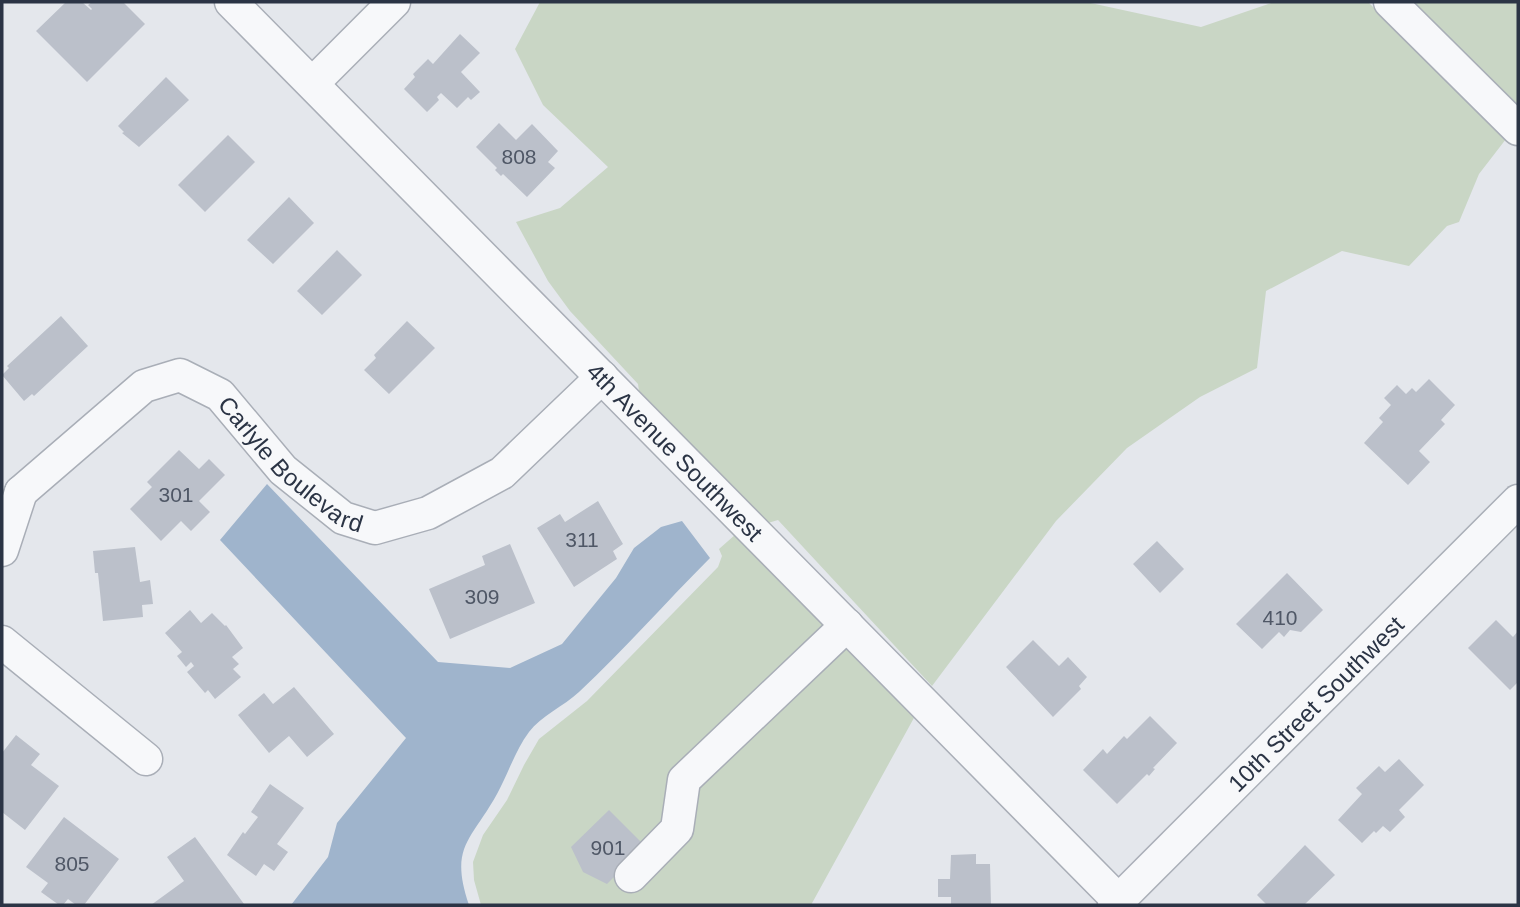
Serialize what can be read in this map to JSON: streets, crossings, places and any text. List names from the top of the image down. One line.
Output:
{"streets":{"street":["4th Avenue Southwest","Carlyle Boulevard","10th Street Southwest"]},"crossings":[["4th Avenue Southwest","Carlyle Boulevard"],["4th Avenue Southwest","10th Street Southwest"]],"house_numbers":["808","301","311","309","410","901","805"]}
